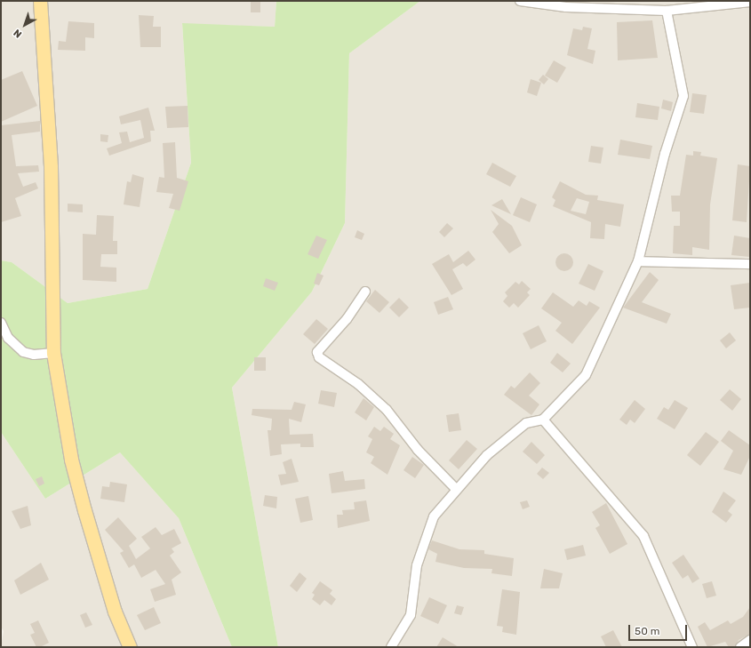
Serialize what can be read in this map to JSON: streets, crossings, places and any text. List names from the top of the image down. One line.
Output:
{"scale_bar":"50 m","north":"bottom left"}
